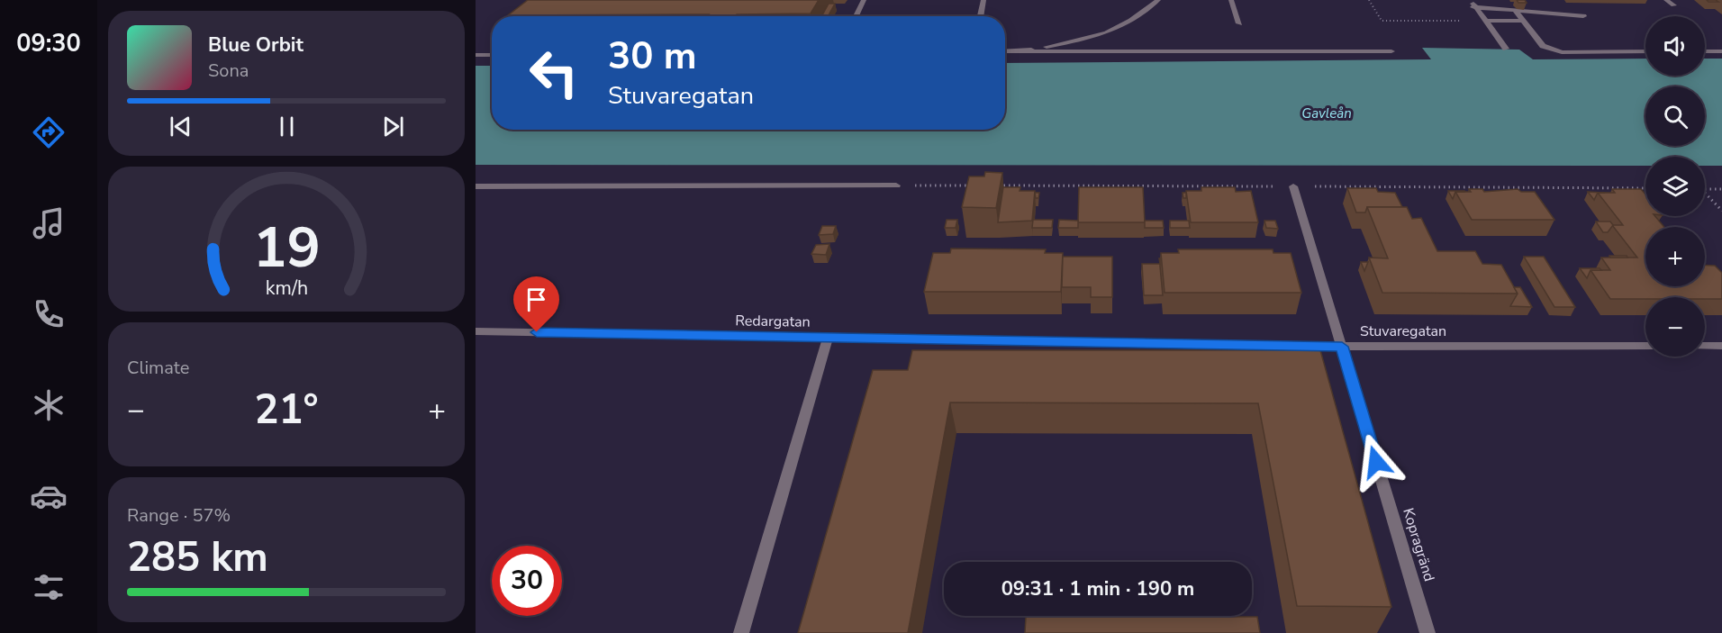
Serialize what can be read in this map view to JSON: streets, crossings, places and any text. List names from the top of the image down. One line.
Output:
{"streets":{"street":["Redargatan","Stuvaregatan","Kopragränd"]},"crossings":[["Redargatan","Stuvaregatan"],["Stuvaregatan","Kopragränd"]],"water":["Gavleån"],"page":{"tabs":"09:30","map_buttons":["+","−"],"turn":["30 m","Stuvaregatan"],"song":["Blue Orbit","Sona"],"tile":["Climate",["Range · 57%","285 km"]],"heat":["−","21°","+"],"limit":"30","trip":"09:31 · 1 min · 190 m","gauge":["19","km/h"]}}
